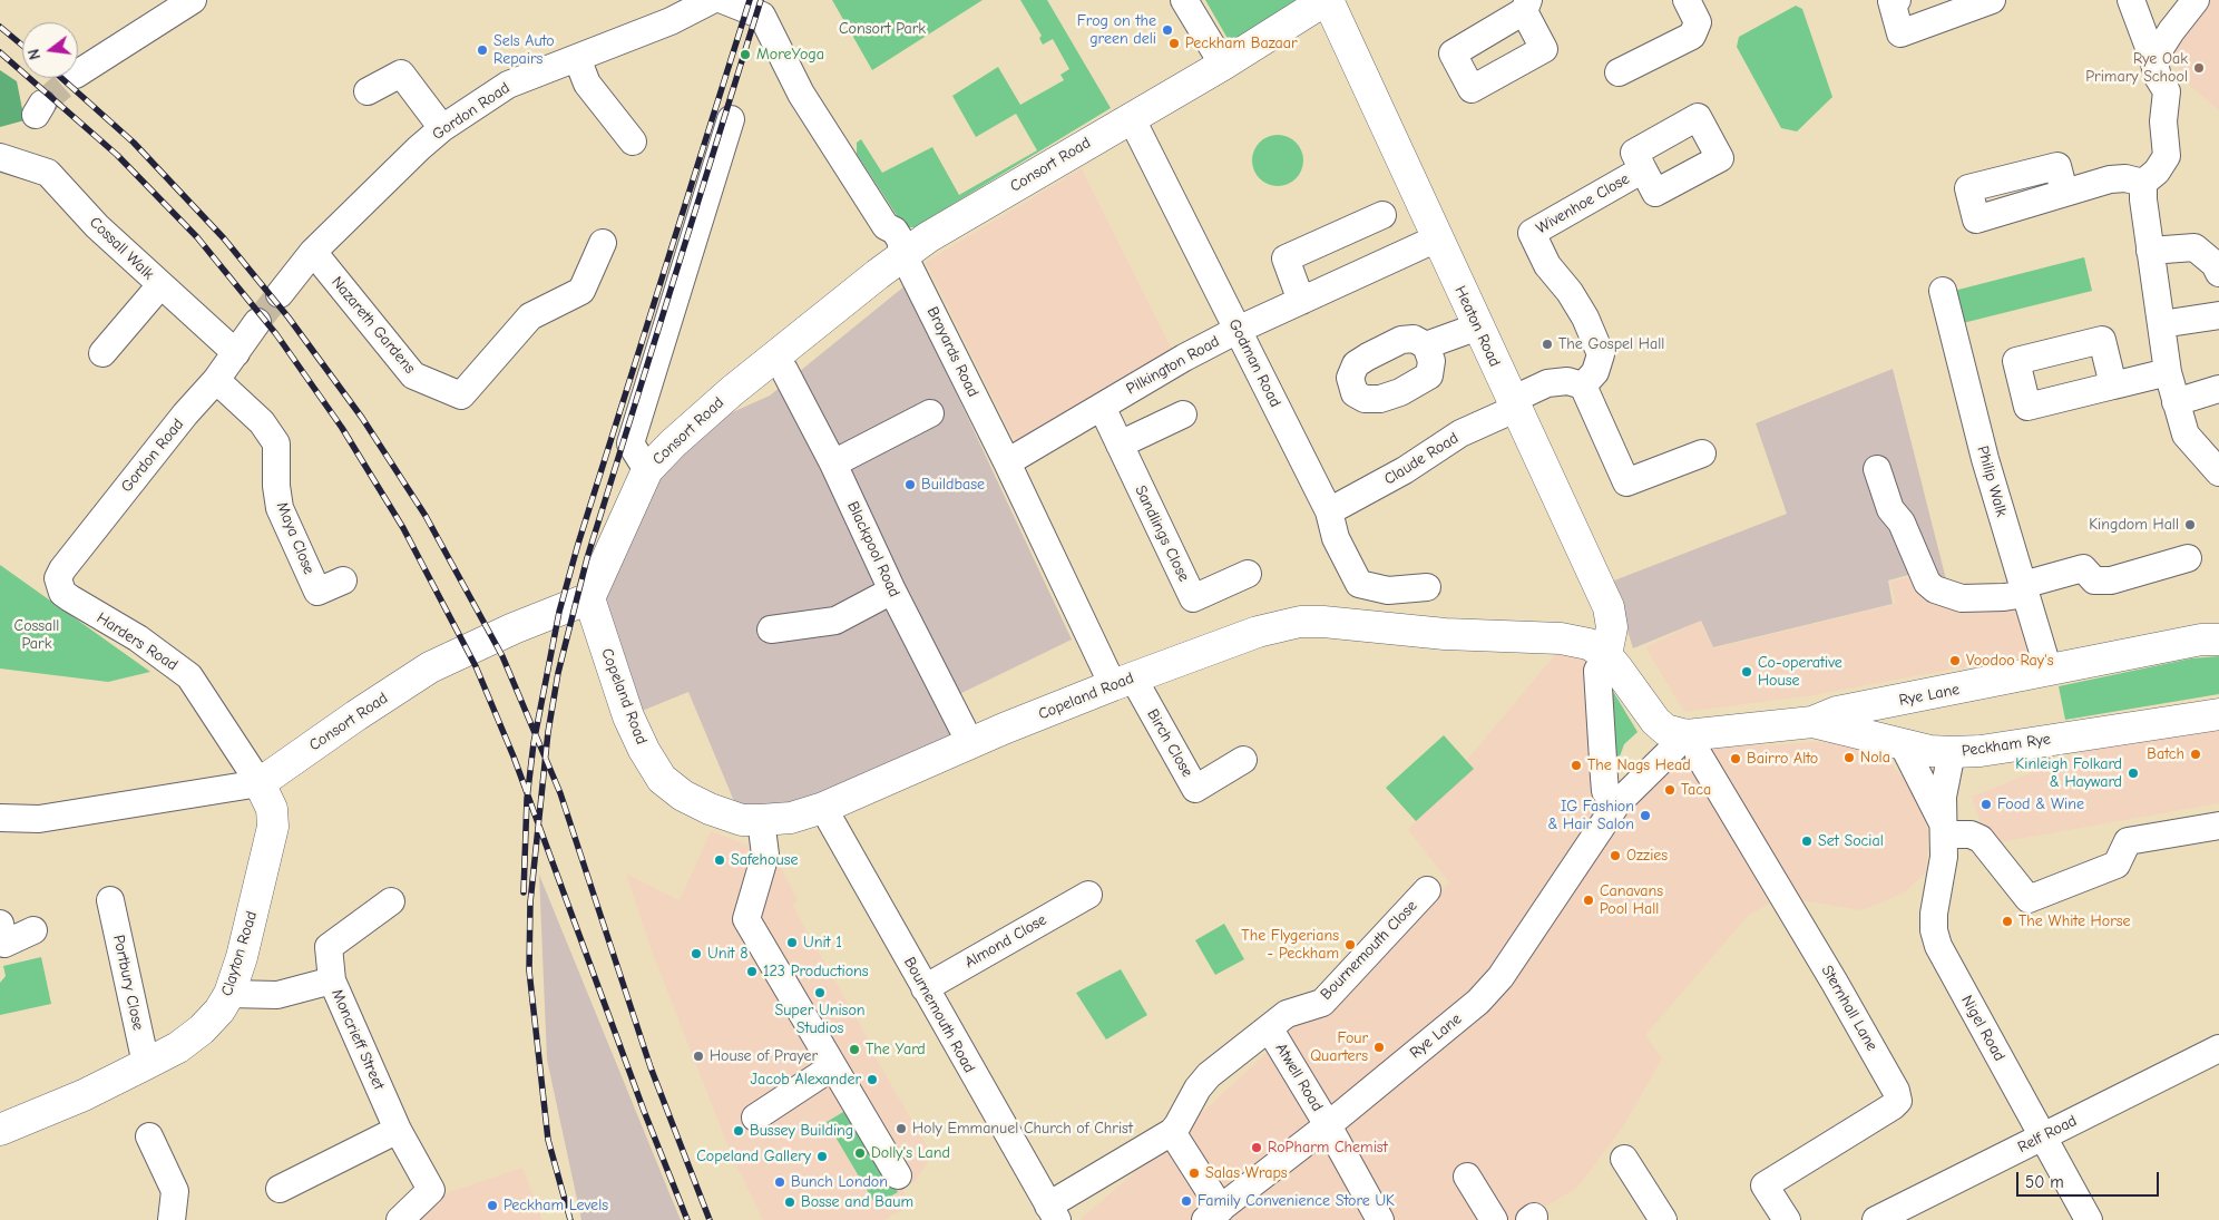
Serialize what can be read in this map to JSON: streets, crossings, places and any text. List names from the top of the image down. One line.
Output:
{"streets":{"main road":["Consort Road","Heaton Road","Rye Lane","Copeland Road","Peckham Rye","Clayton Road"],"street":["Gordon Road","Wivenhoe Close","Cossall Walk","Nazareth Gardens","Brayards Road","Godman Road","Pilkington Road","Claude Road","Philip Walk","Sandlings Close","Maya Close","Blackpool Road","Harders Road","Birch Close","Almond Close","Bournemouth Close","Portbury Close","Sternhall Lane","Bournemouth Road","Nigel Road","Moncrieff Street","Atwell Road","Relf Road"]},"crossings":[["Gordon Road","Cossall Walk"],["Gordon Road","Nazareth Gardens"],["Gordon Road","Maya Close"],["Gordon Road","Harders Road"],["Consort Road","Heaton Road"],["Consort Road","Brayards Road"],["Consort Road","Godman Road"],["Consort Road","Blackpool Road"],["Consort Road","Harders Road"],["Consort Road","Copeland Road"],["Consort Road","Clayton Road"],["Heaton Road","Pilkington Road"],["Heaton Road","Claude Road"],["Heaton Road","Copeland Road"],["Brayards Road","Pilkington Road"],["Brayards Road","Copeland Road"],["Brayards Road","Birch Close"],["Godman Road","Pilkington Road"],["Godman Road","Claude Road"],["Pilkington Road","Sandlings Close"],["Philip Walk","Rye Lane"],["Blackpool Road","Copeland Road"],["Harders Road","Clayton Road"],["Rye Lane","Copeland Road"],["Rye Lane","Peckham Rye"],["Rye Lane","Sternhall Lane"],["Rye Lane","Atwell Road"],["Copeland Road","Birch Close"],["Copeland Road","Sternhall Lane"],["Copeland Road","Bournemouth Road"],["Peckham Rye","Nigel Road"],["Almond Close","Bournemouth Road"],["Bournemouth Close","Bournemouth Road"],["Bournemouth Close","Atwell Road"],["Clayton Road","Portbury Close"],["Clayton Road","Moncrieff Street"],["Nigel Road","Relf Road"]],"parks":["Consort Park","Cossall Park"],"places":["Frog on the green deli","Peckham Bazaar","Sels Auto Repairs","MoreYoga","Rye Oak Primary School","The Gospel Hall","Buildbase","Kingdom Hall","Voodoo Ray's","Co-operative House","Batch","Nola","Bairro Alto","The Nags Head","Kinleigh Folkard & Hayward","Taca","Food & Wine","IG Fashion & Hair Salon","Set Social","Ozzies","Safehouse","Canavans Pool Hall","The White Horse","Unit 1","The Flygerians - Peckham","Unit 8","123 Productions","Super Unison Studios","Four Quarters","The Yard","House of Prayer","Jacob Alexander","Holy Emmanuel Church of Christ","Bussey Building","RoPharm Chemist","Dolly's Land","Copeland Gallery","Salas Wraps","Bunch London","Family Convenience Store UK","Bosse and Baum","Peckham Levels"],"scale_bar":"50 m","north":"left"}
